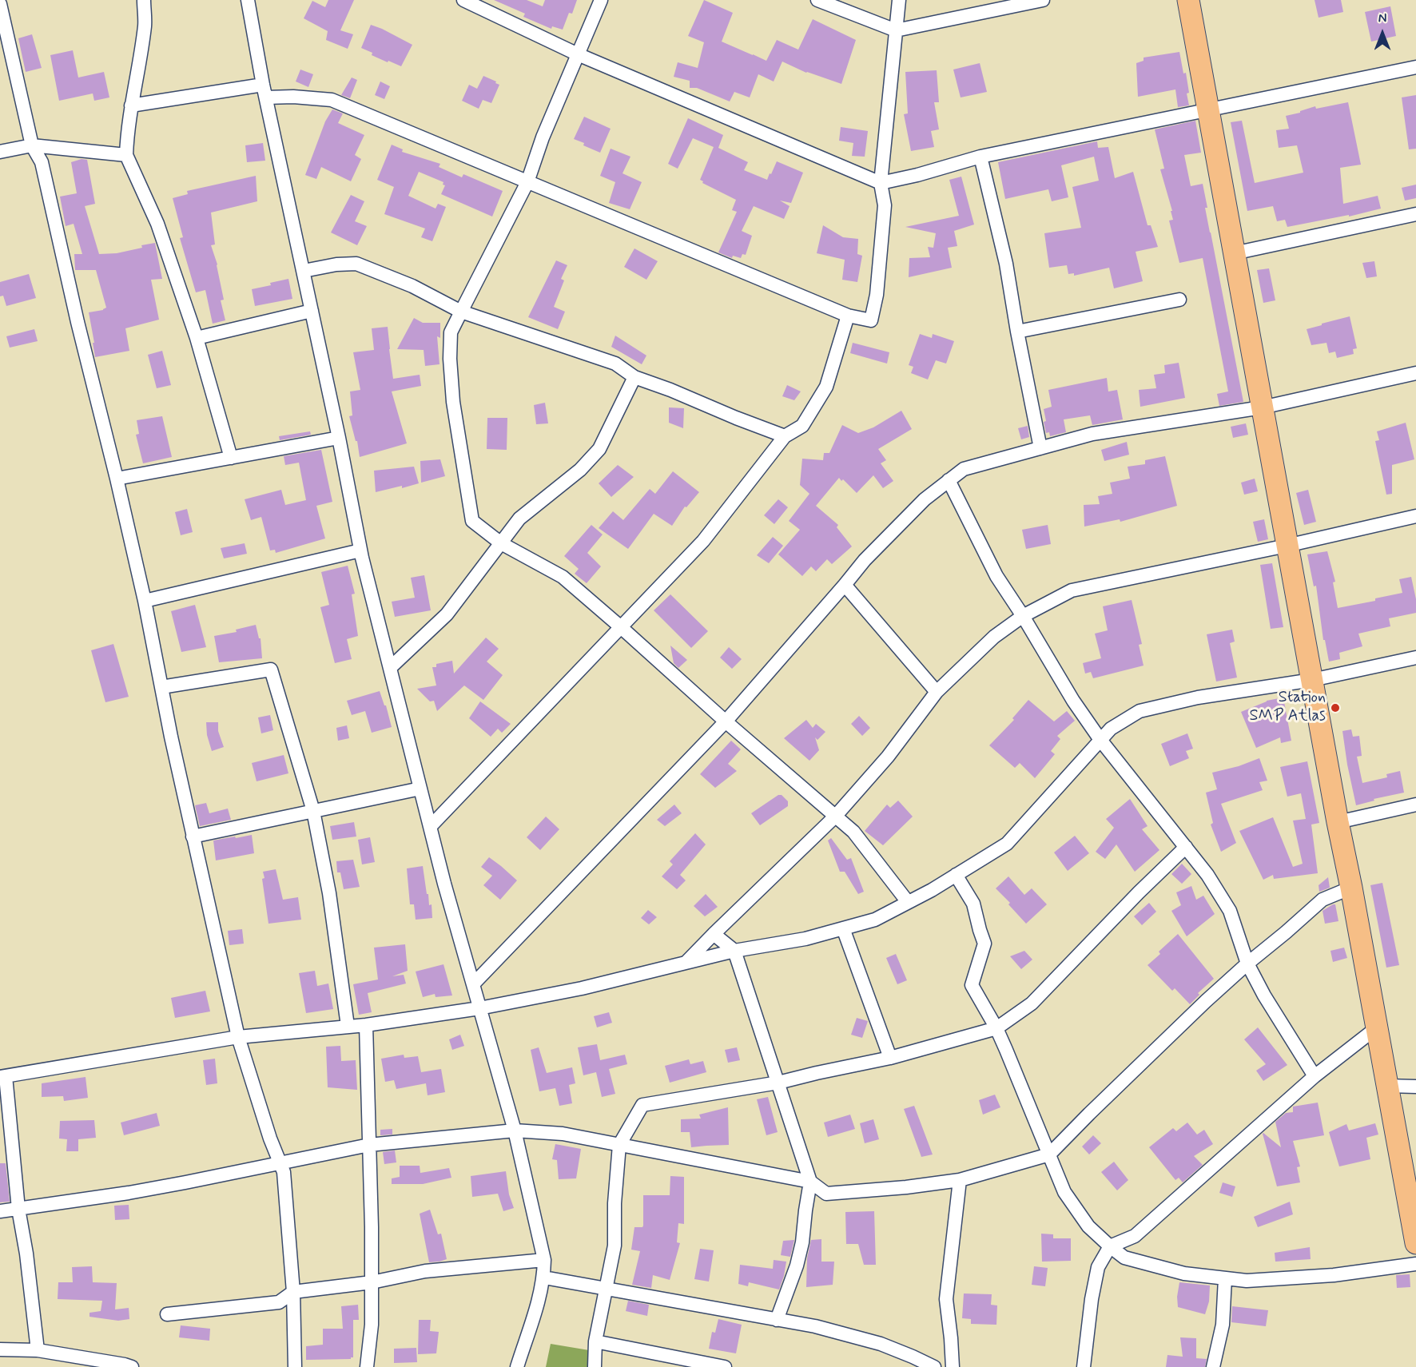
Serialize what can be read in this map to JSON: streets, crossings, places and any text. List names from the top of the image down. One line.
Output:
{"places":["Station SMP Atlas"],"north":"top"}
